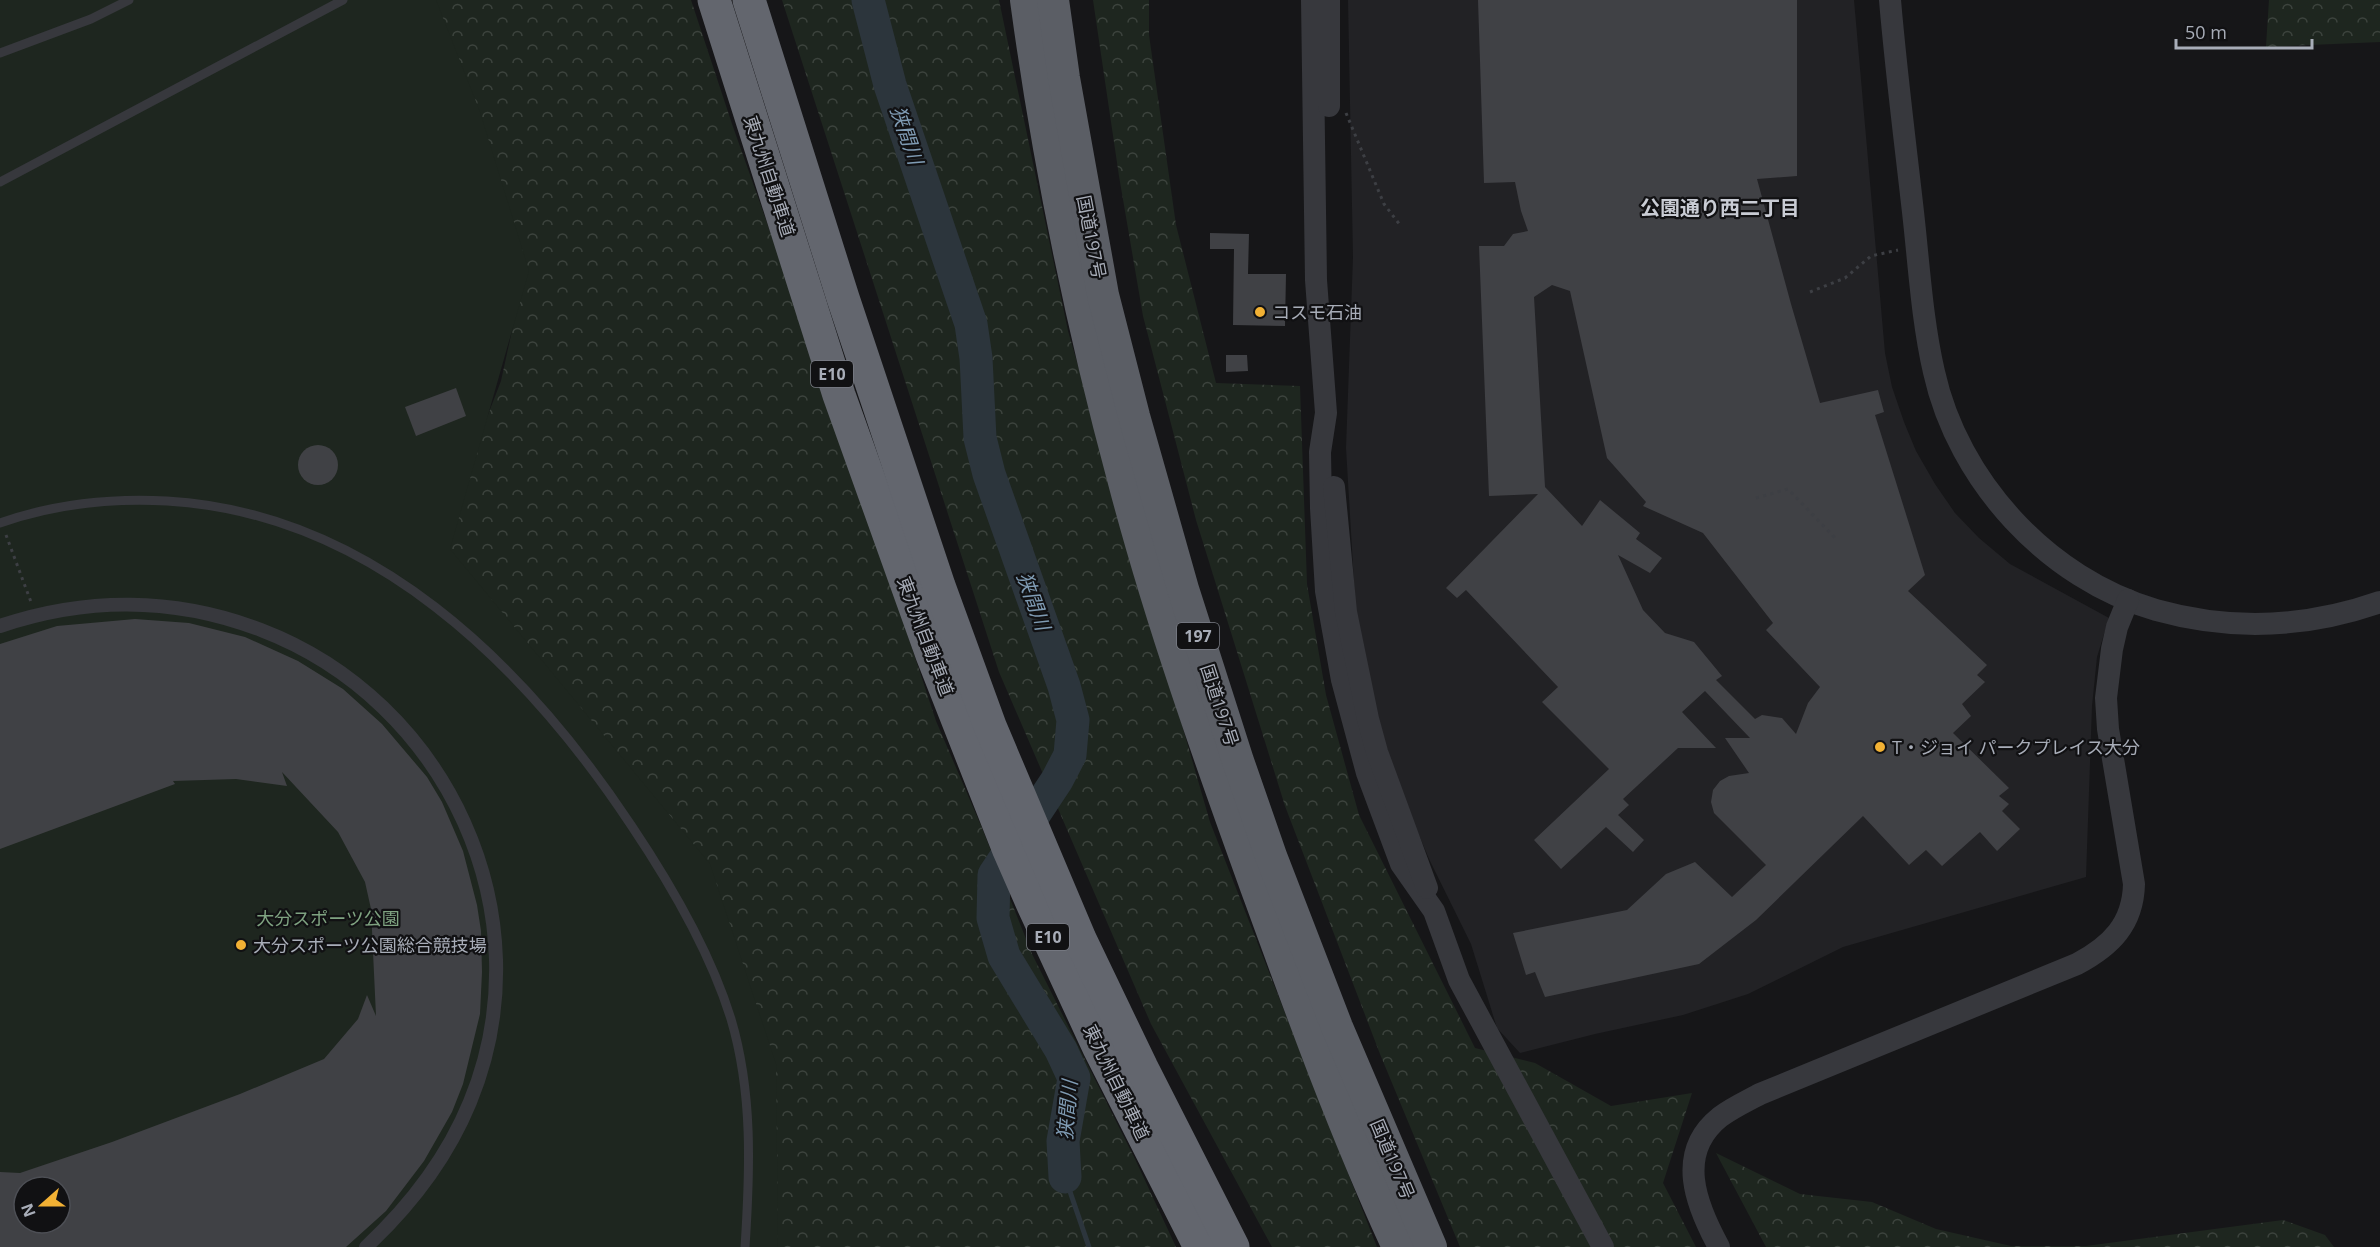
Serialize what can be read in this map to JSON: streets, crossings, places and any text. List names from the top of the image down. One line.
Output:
{"streets":{"highway":["東九州自動車道","国道197号","E10","197"]},"districts":["公園通り西二丁目"],"water":["狭間川"],"parks":["大分スポーツ公園"],"places":["コスモ石油","T・ジョイ パークプレイス大分","大分スポーツ公園総合競技場"],"scale_bar":"50 m","north":"left"}
